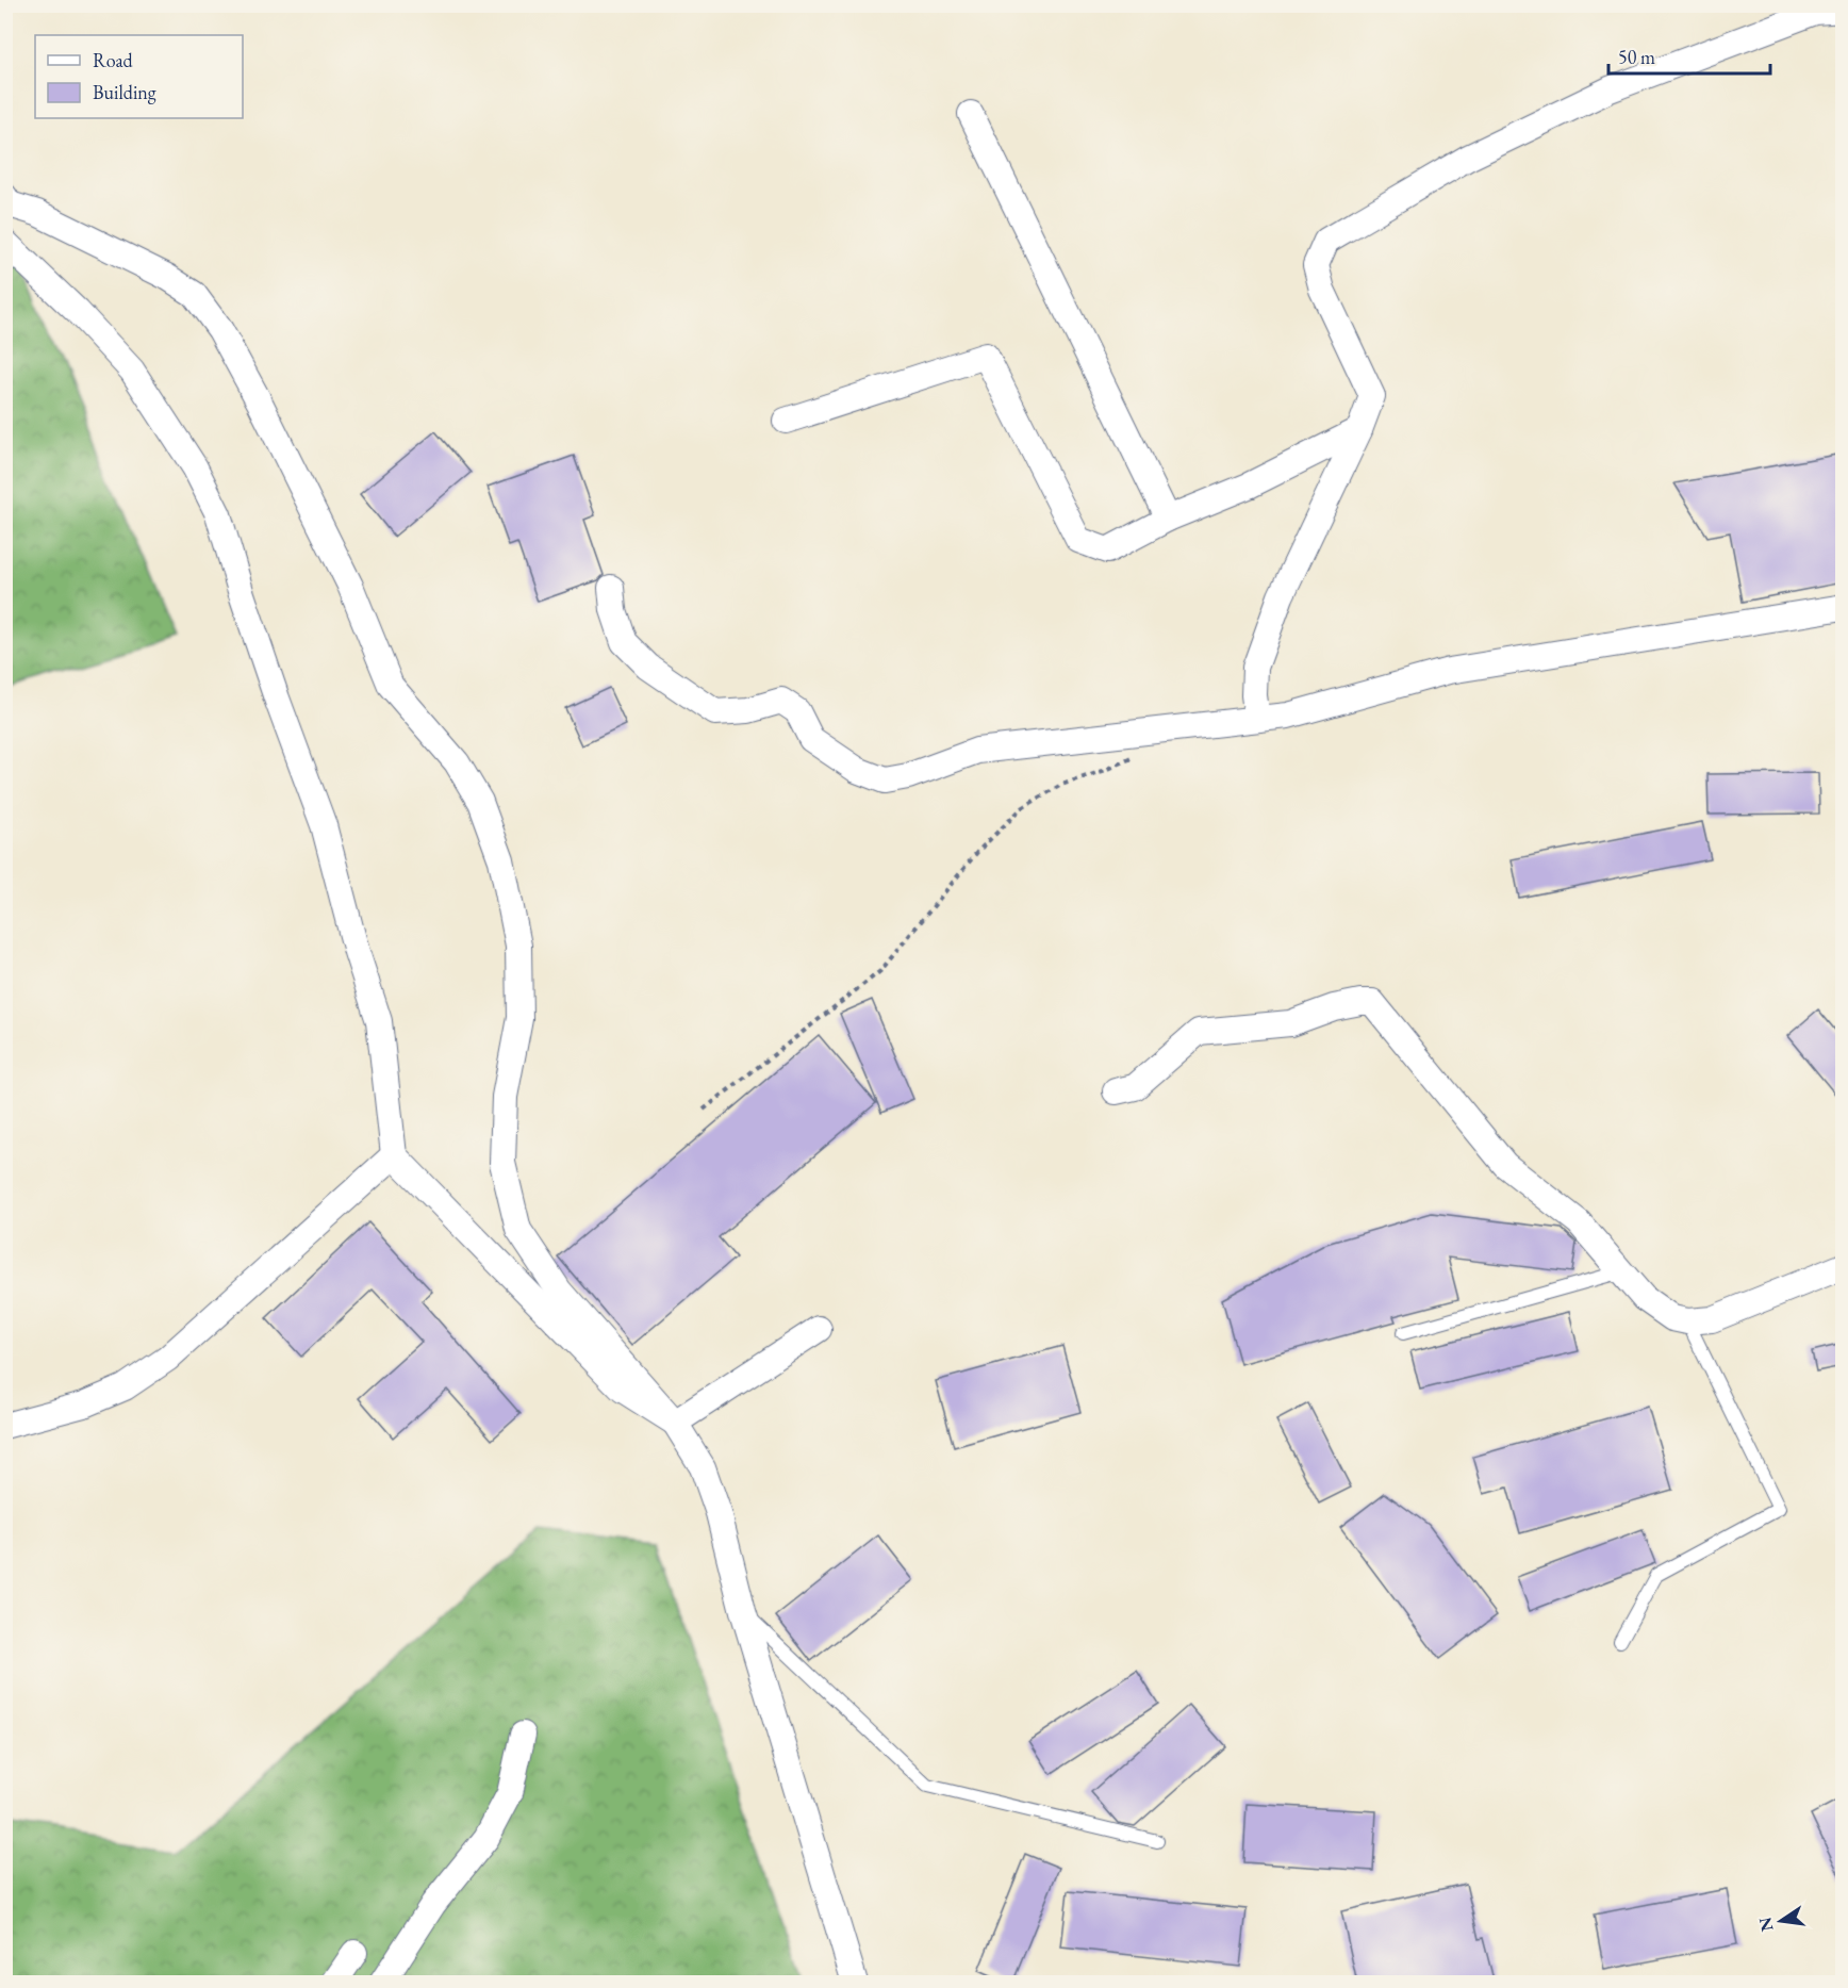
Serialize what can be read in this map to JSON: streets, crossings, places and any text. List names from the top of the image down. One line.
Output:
{"legend":["Road","Building"],"scale_bar":"50 m","north":"left"}
